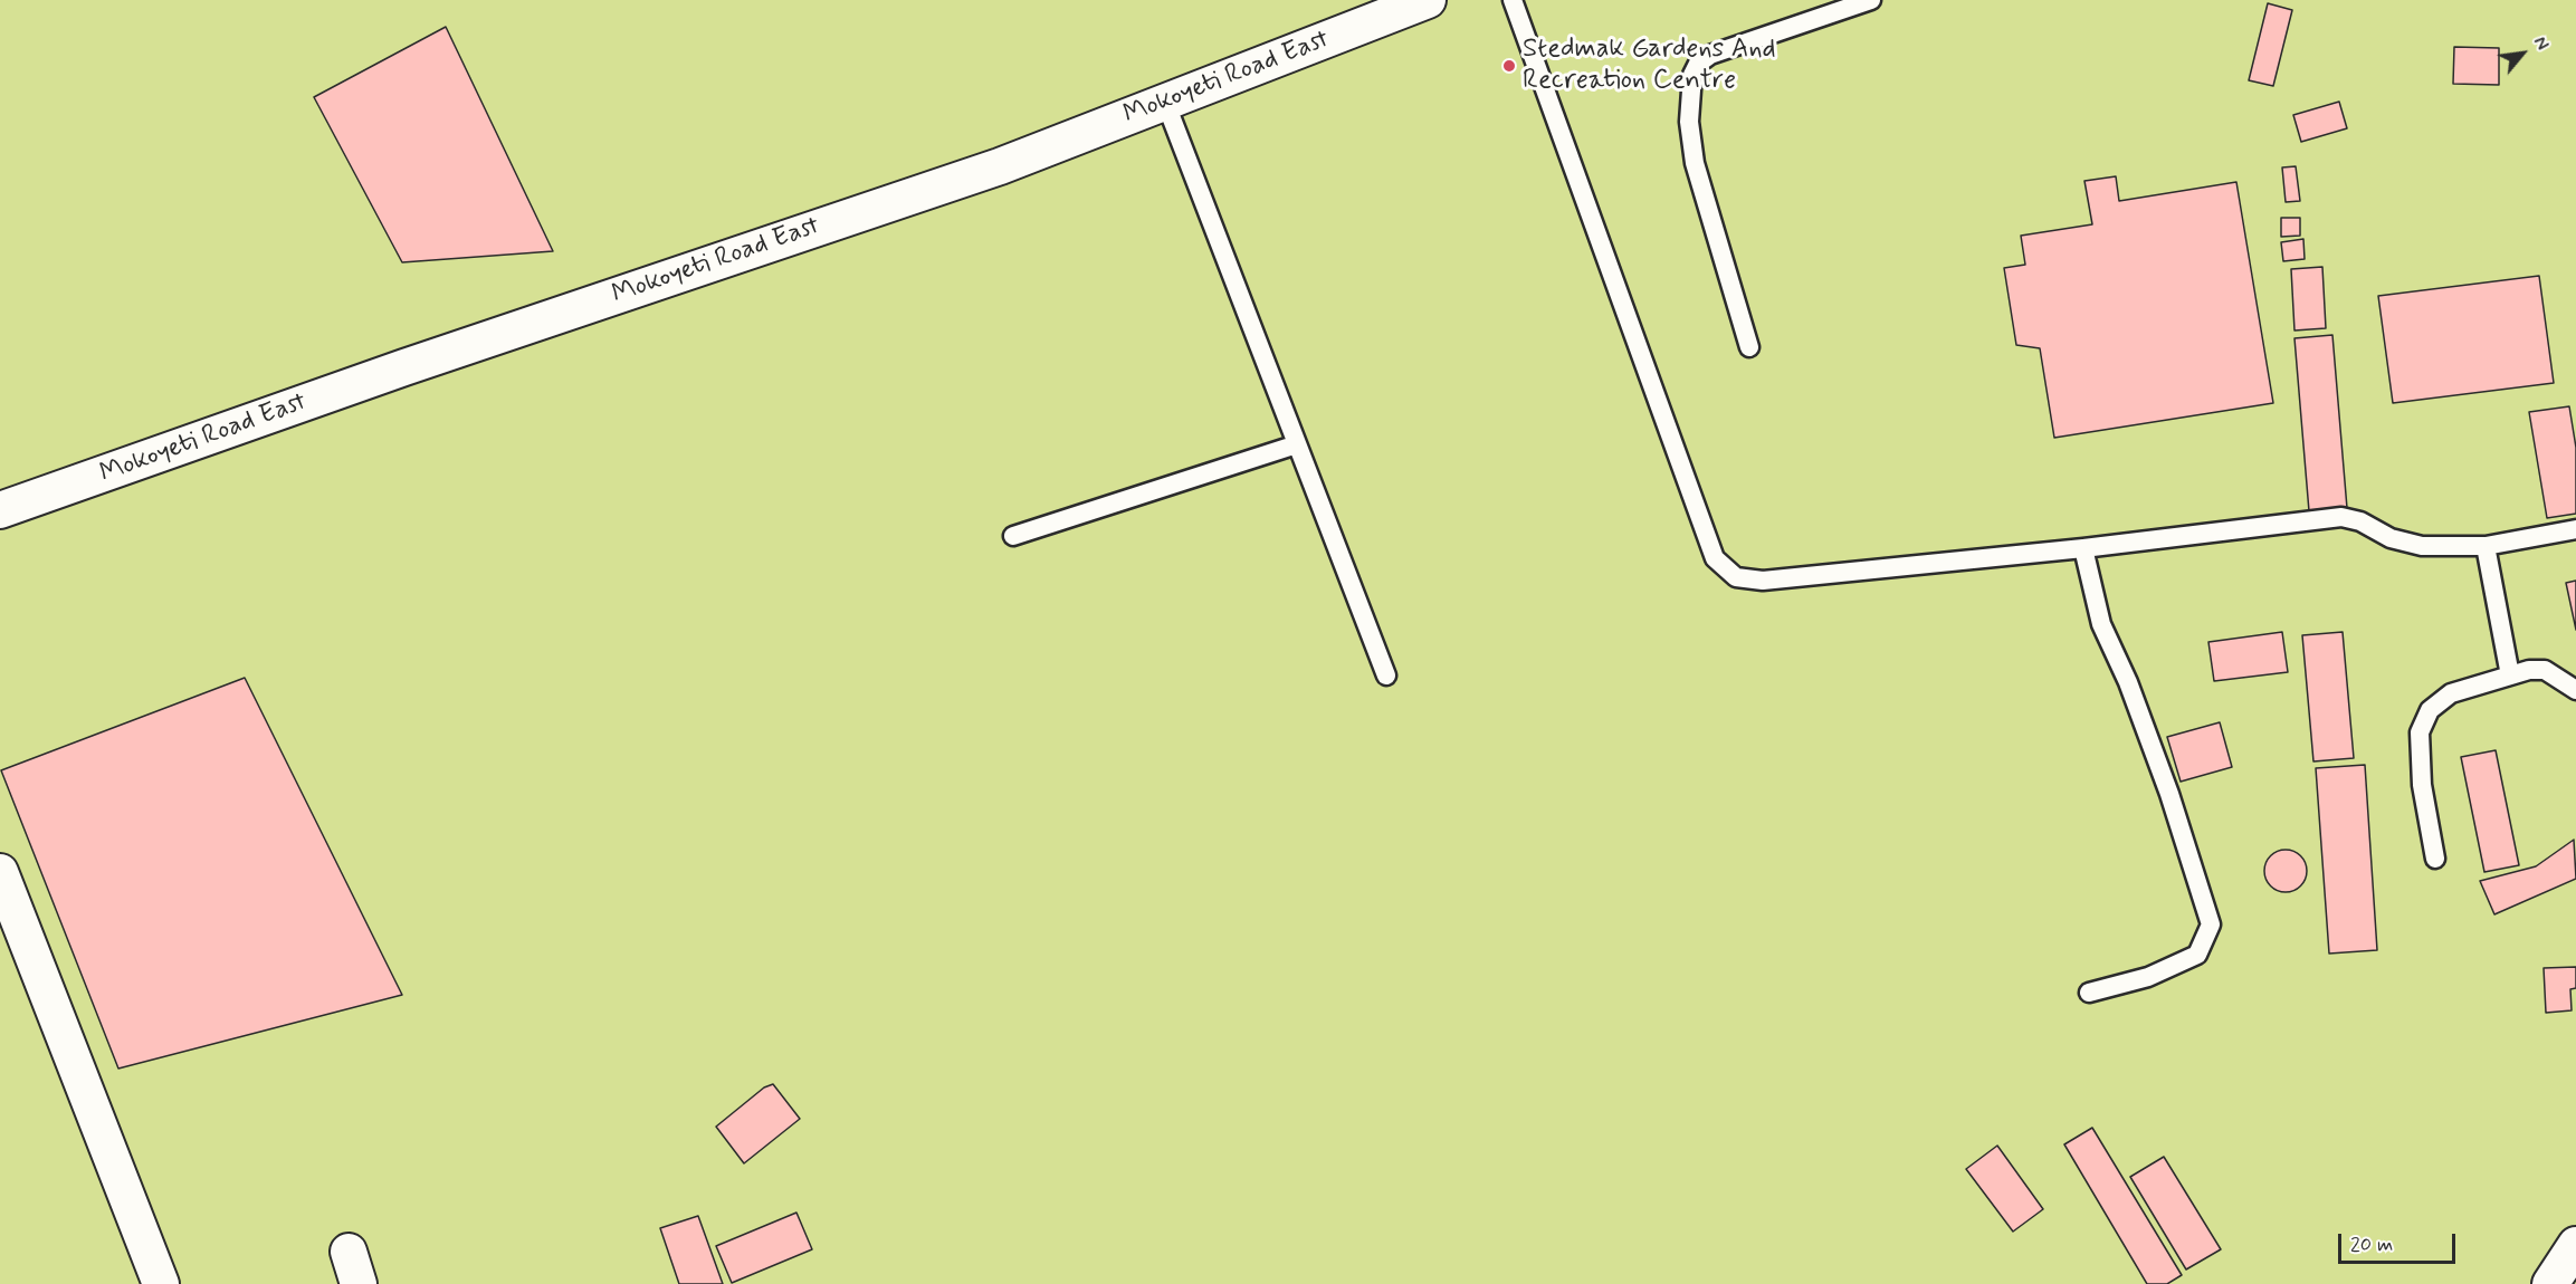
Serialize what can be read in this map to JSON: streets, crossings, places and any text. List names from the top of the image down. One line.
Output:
{"streets":{"street":["Mokoyeti Road East"]},"places":["Stedmak Gardens And Recreation Centre"],"scale_bar":"20 m","north":"top right"}
